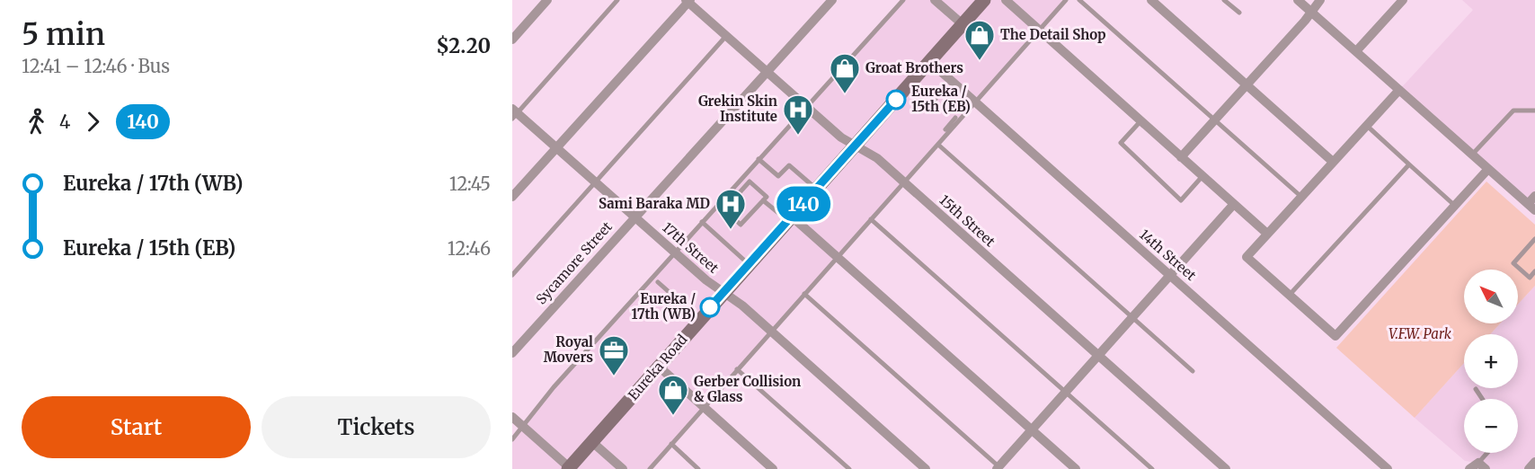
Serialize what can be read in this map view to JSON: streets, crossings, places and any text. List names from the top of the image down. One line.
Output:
{"streets":{"main road":["Eureka Road"],"street":["15th Street","17th Street","14th Street","Sycamore Street"]},"crossings":[["15th Street","Sycamore Street"],["15th Street","Eureka Road"],["17th Street","Sycamore Street"],["17th Street","Eureka Road"],["14th Street","Eureka Road"]],"parks":["V.F.W. Park"],"places":{"shop":["The Detail Shop","Groat Brothers","Gerber Collision & Glass"],"other":["Eureka / 15th (EB)","Eureka / 17th (WB)"],"hospital":["Grekin Skin Institute","Sami Baraka MD"],"office":["Royal Movers"]},"lines":["bus line 140"],"north":"top left","page":{"heading":["5 min","12:41 – 12:46 · Bus","$2.20"],"on_map":"140","legs":["4","140"],"list":[{"name":"Eureka / 17th (WB)","value":"12:45"},{"name":"Eureka / 15th (EB)","value":"12:46"}],"map_buttons":["+","−"],"buttons":["Start","Tickets"]}}
